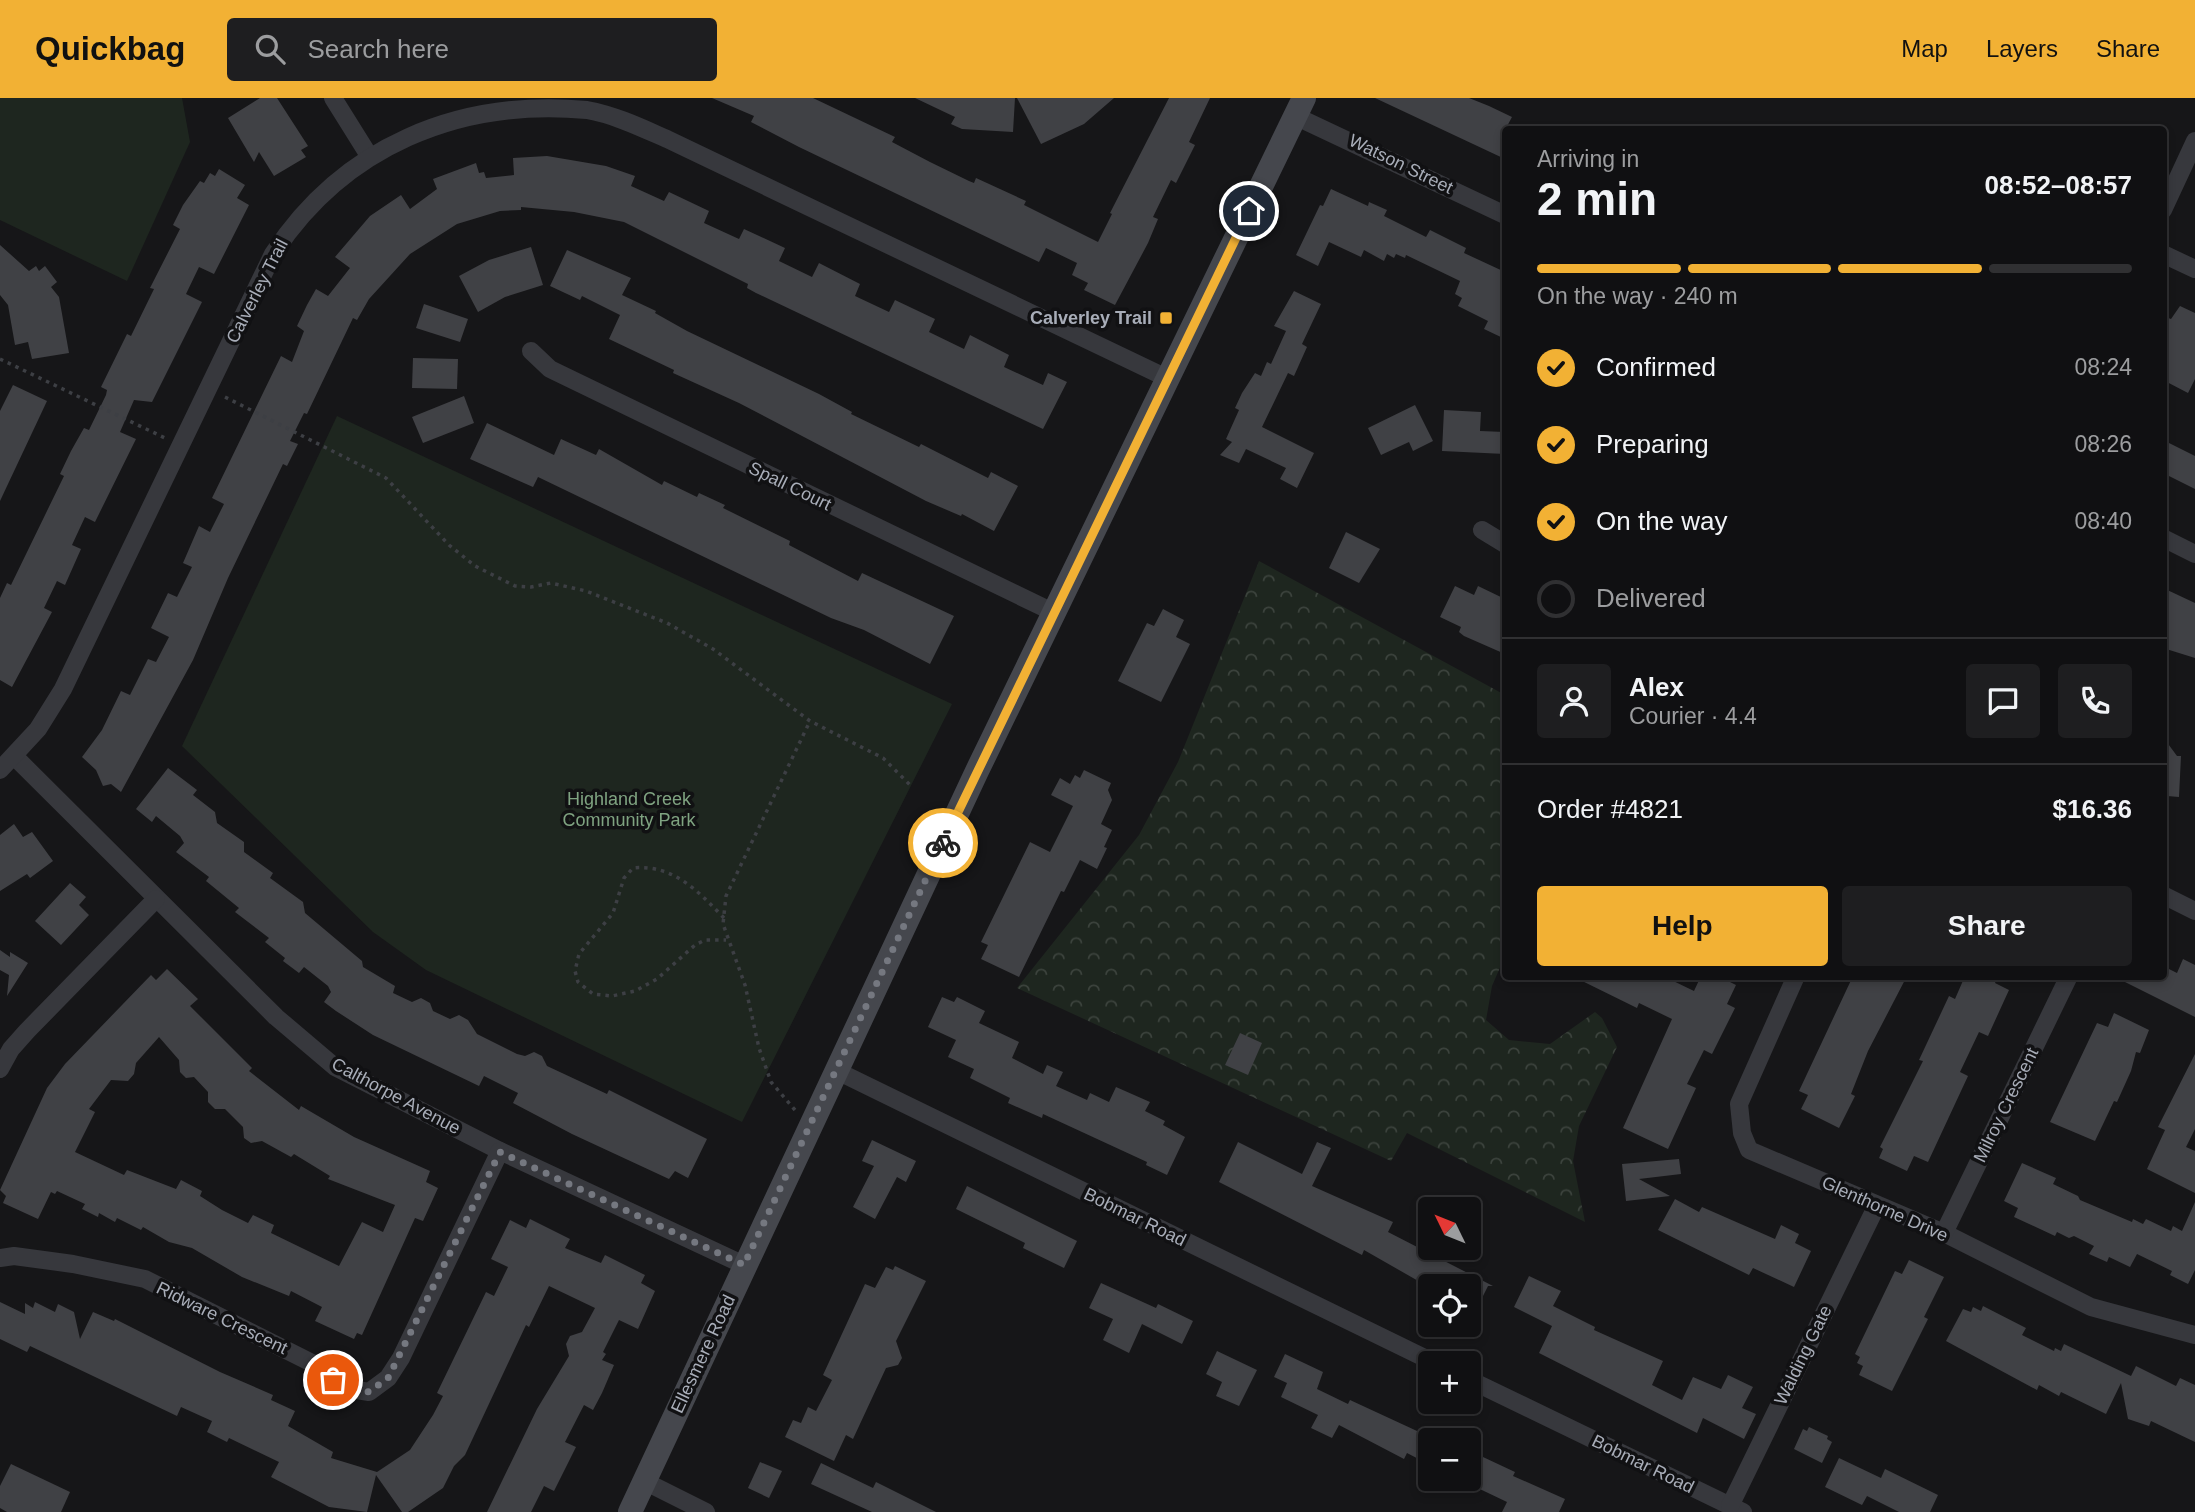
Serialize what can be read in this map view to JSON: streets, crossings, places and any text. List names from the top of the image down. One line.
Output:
{"streets":{"main road":["Ellesmere Road"],"street":["Watson Street","Calverley Trail","Spall Court","Calthorpe Avenue","Milroy Crescent","Glenthorne Drive","Bobmar Road","Ridware Crescent","Walding Gate"]},"crossings":[["Watson Street","Ellesmere Road"],["Calverley Trail","Calthorpe Avenue"],["Calverley Trail","Ellesmere Road"],["Spall Court","Ellesmere Road"],["Calthorpe Avenue","Ridware Crescent"],["Calthorpe Avenue","Ellesmere Road"],["Milroy Crescent","Glenthorne Drive"],["Glenthorne Drive","Walding Gate"],["Bobmar Road","Ellesmere Road"],["Bobmar Road","Walding Gate"]],"parks":["Highland Creek Community Park"],"places":{"transit":["Calverley Trail"]},"north":"top left","page":{"header":"Quickbag","search":"Search here","nav":["Map","Layers","Share"],"heading":["2 min","Arriving in","08:52–08:57"],"panel":["Alex","Courier · 4.4","Order #4821","$16.36"],"bar":"On the way · 240 m","list":[["Confirmed","08:24"],["Preparing","08:26"],["On the way","08:40"],"Delivered"],"buttons":["Help","Share"],"map_buttons":["+","−"]}}
